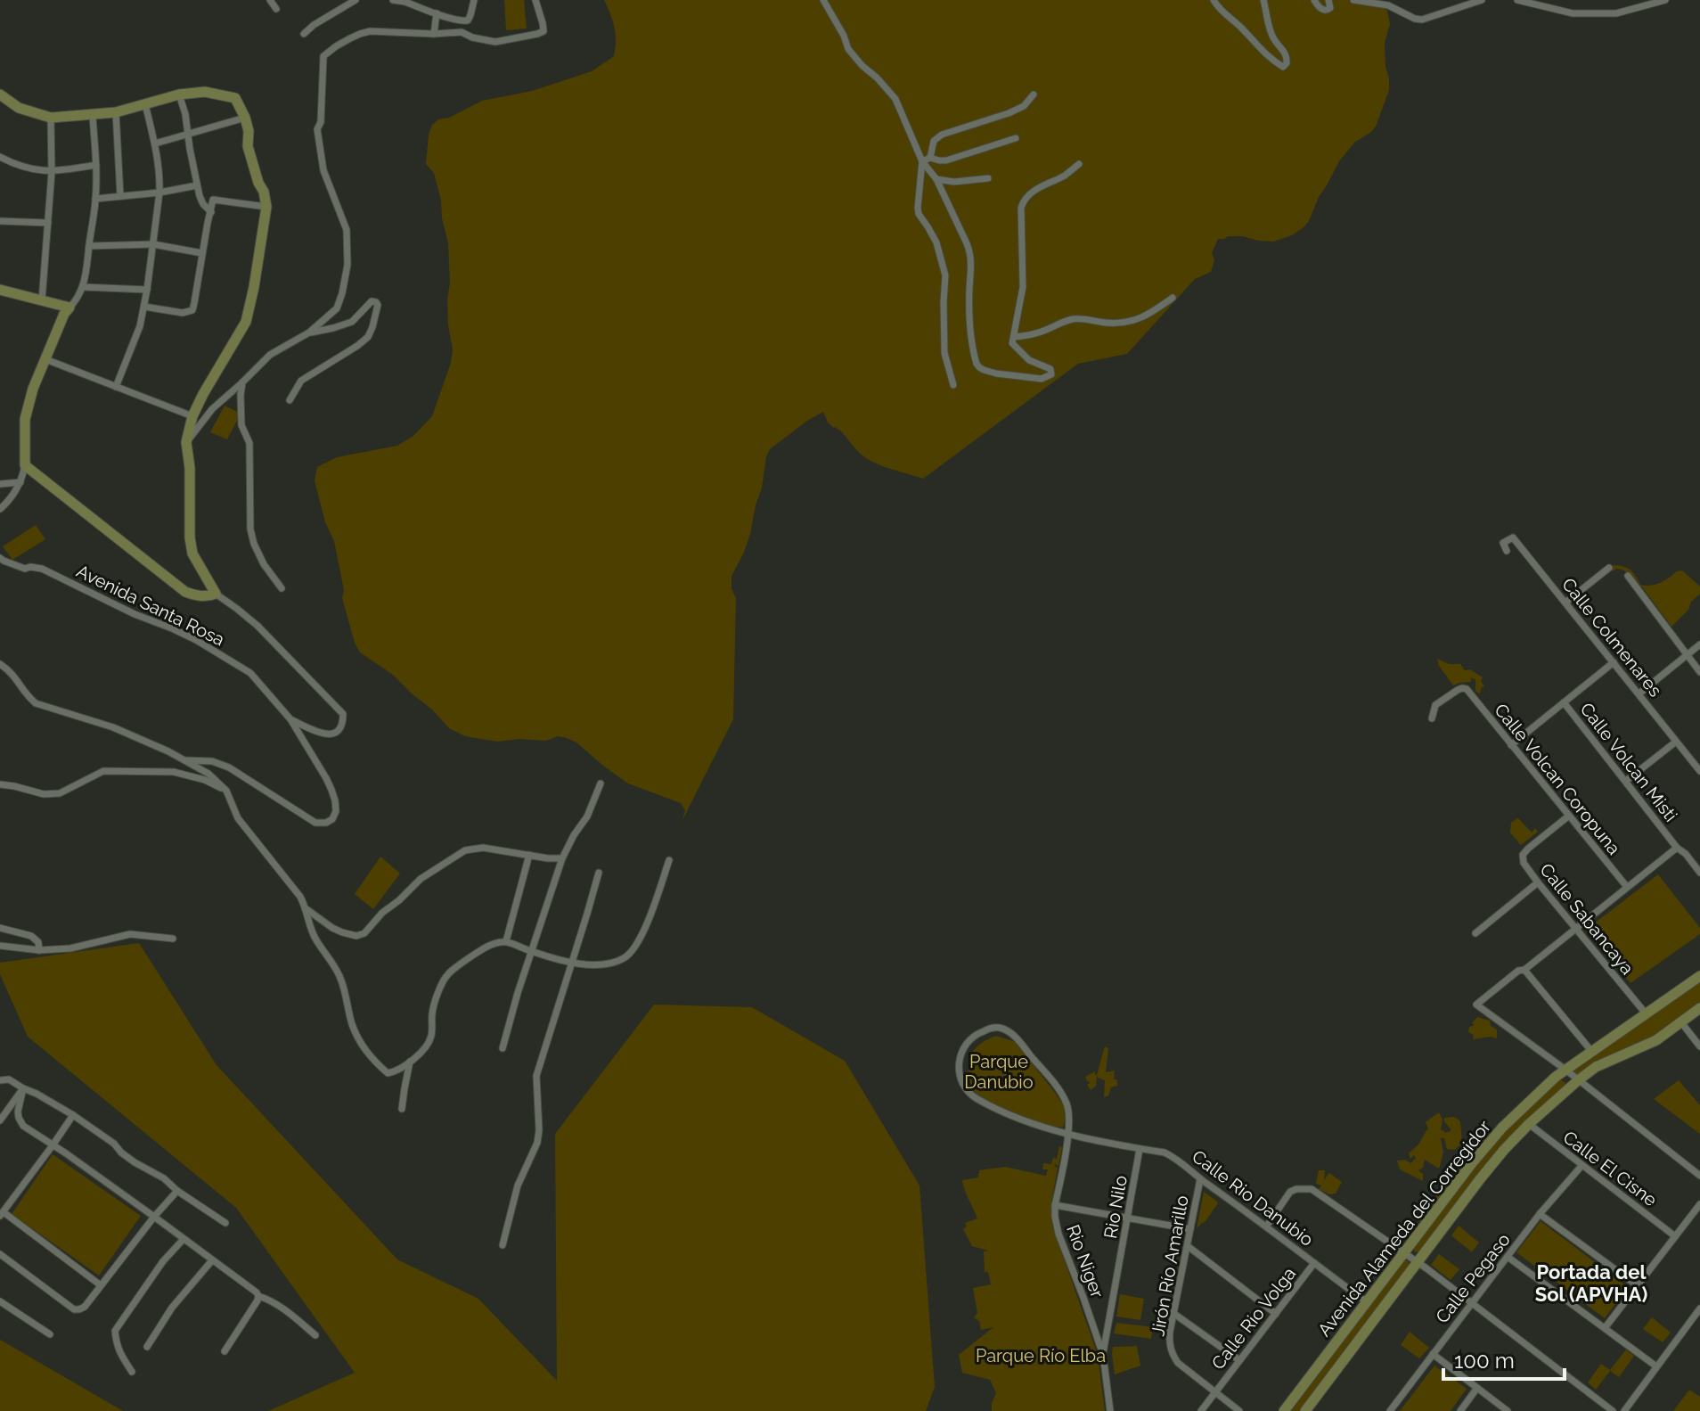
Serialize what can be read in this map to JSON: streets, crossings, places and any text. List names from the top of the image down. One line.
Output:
{"streets":{"street":["Avenida Santa Rosa","Calle Colmenares","Calle Volcan Misti","Calle Volcan Coropuna","Calle Sabancaya","Calle El Cisne","Calle Rio Danubio","Rio Nilo","Avenida Alameda del Corregidor","Rio Niger","Jirón Río Amarillo","Calle Pegaso","Calle Rio Volga"]},"crossings":[["Calle Volcan Coropuna","Calle Sabancaya"],["Calle Sabancaya","Avenida Alameda del Corregidor"],["Calle El Cisne","Avenida Alameda del Corregidor"],["Calle El Cisne","Calle Pegaso"],["Calle Rio Danubio","Rio Nilo"],["Calle Rio Danubio","Avenida Alameda del Corregidor"],["Calle Rio Danubio","Rio Niger"],["Calle Rio Danubio","Jirón Río Amarillo"],["Calle Rio Danubio","Calle Rio Volga"],["Rio Nilo","Rio Niger"],["Jirón Río Amarillo","Calle Rio Volga"]],"districts":["Portada del Sol (APVHA)"],"parks":["Parque Danubio","Parque Río Elba"],"scale_bar":"100 m"}
